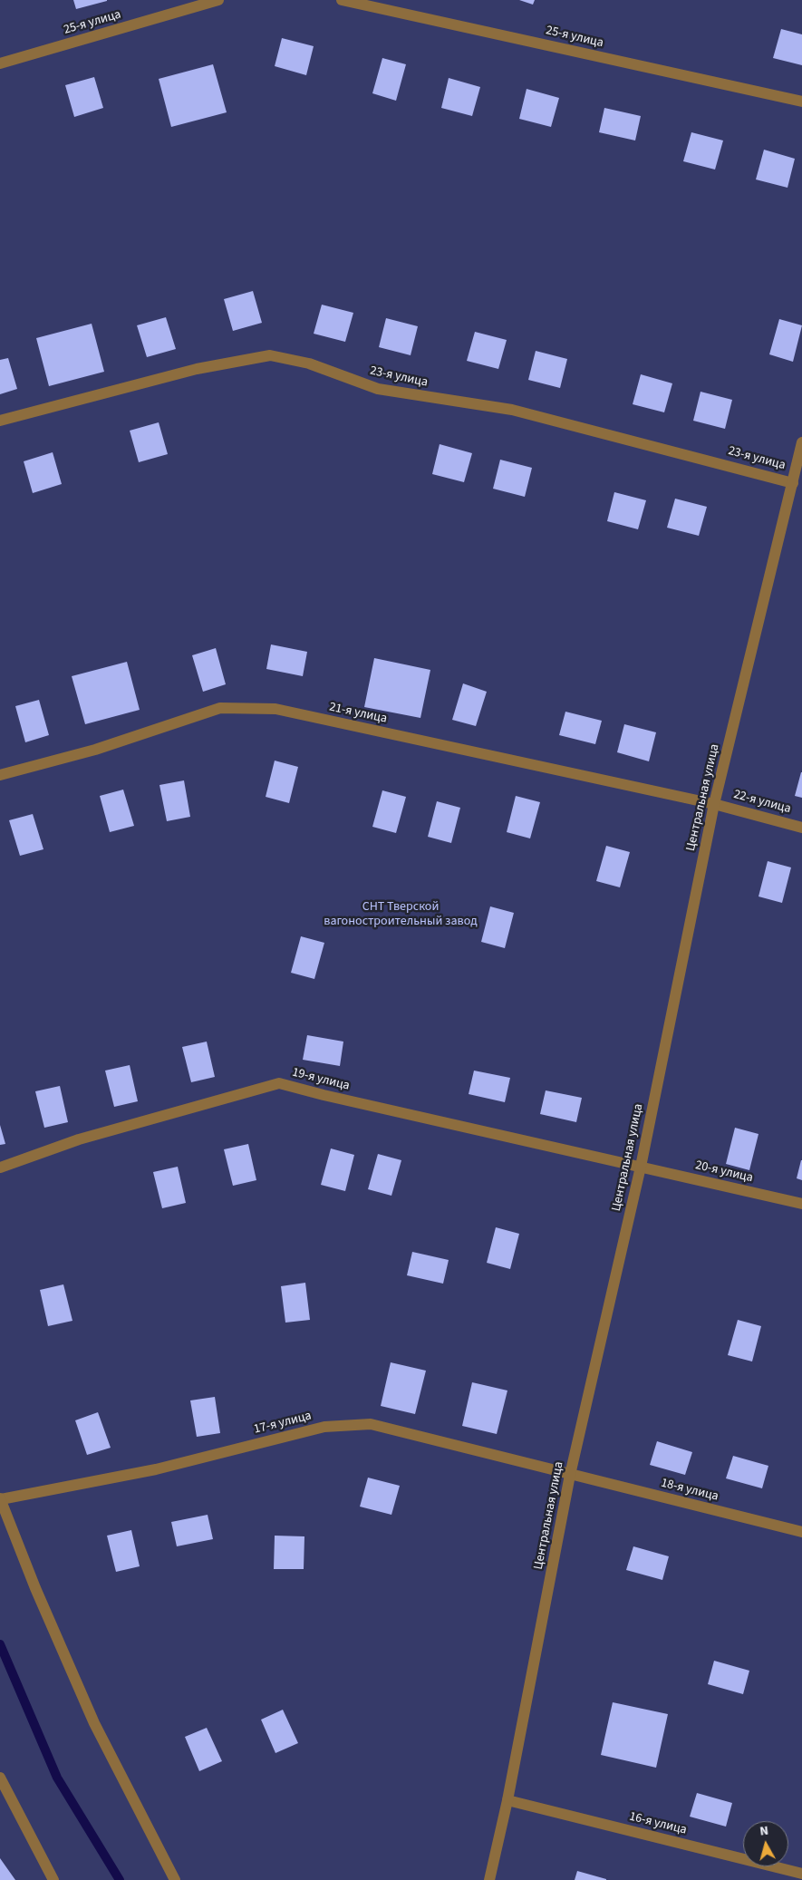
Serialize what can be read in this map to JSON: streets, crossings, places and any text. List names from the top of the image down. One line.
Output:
{"streets":{"street":["25-я улица","23-я улица","21-я улица","Центральная улица","22-я улица","19-я улица","20-я улица","17-я улица","18-я улица","16-я улица"]},"crossings":[["23-я улица","Центральная улица"],["21-я улица","Центральная улица"],["21-я улица","22-я улица"],["Центральная улица","22-я улица"],["Центральная улица","19-я улица"],["Центральная улица","20-я улица"],["Центральная улица","17-я улица"],["Центральная улица","18-я улица"],["Центральная улица","16-я улица"],["19-я улица","20-я улица"],["17-я улица","18-я улица"]],"parks":["СНТ Тверской вагоностроительный завод"],"north":"top"}
